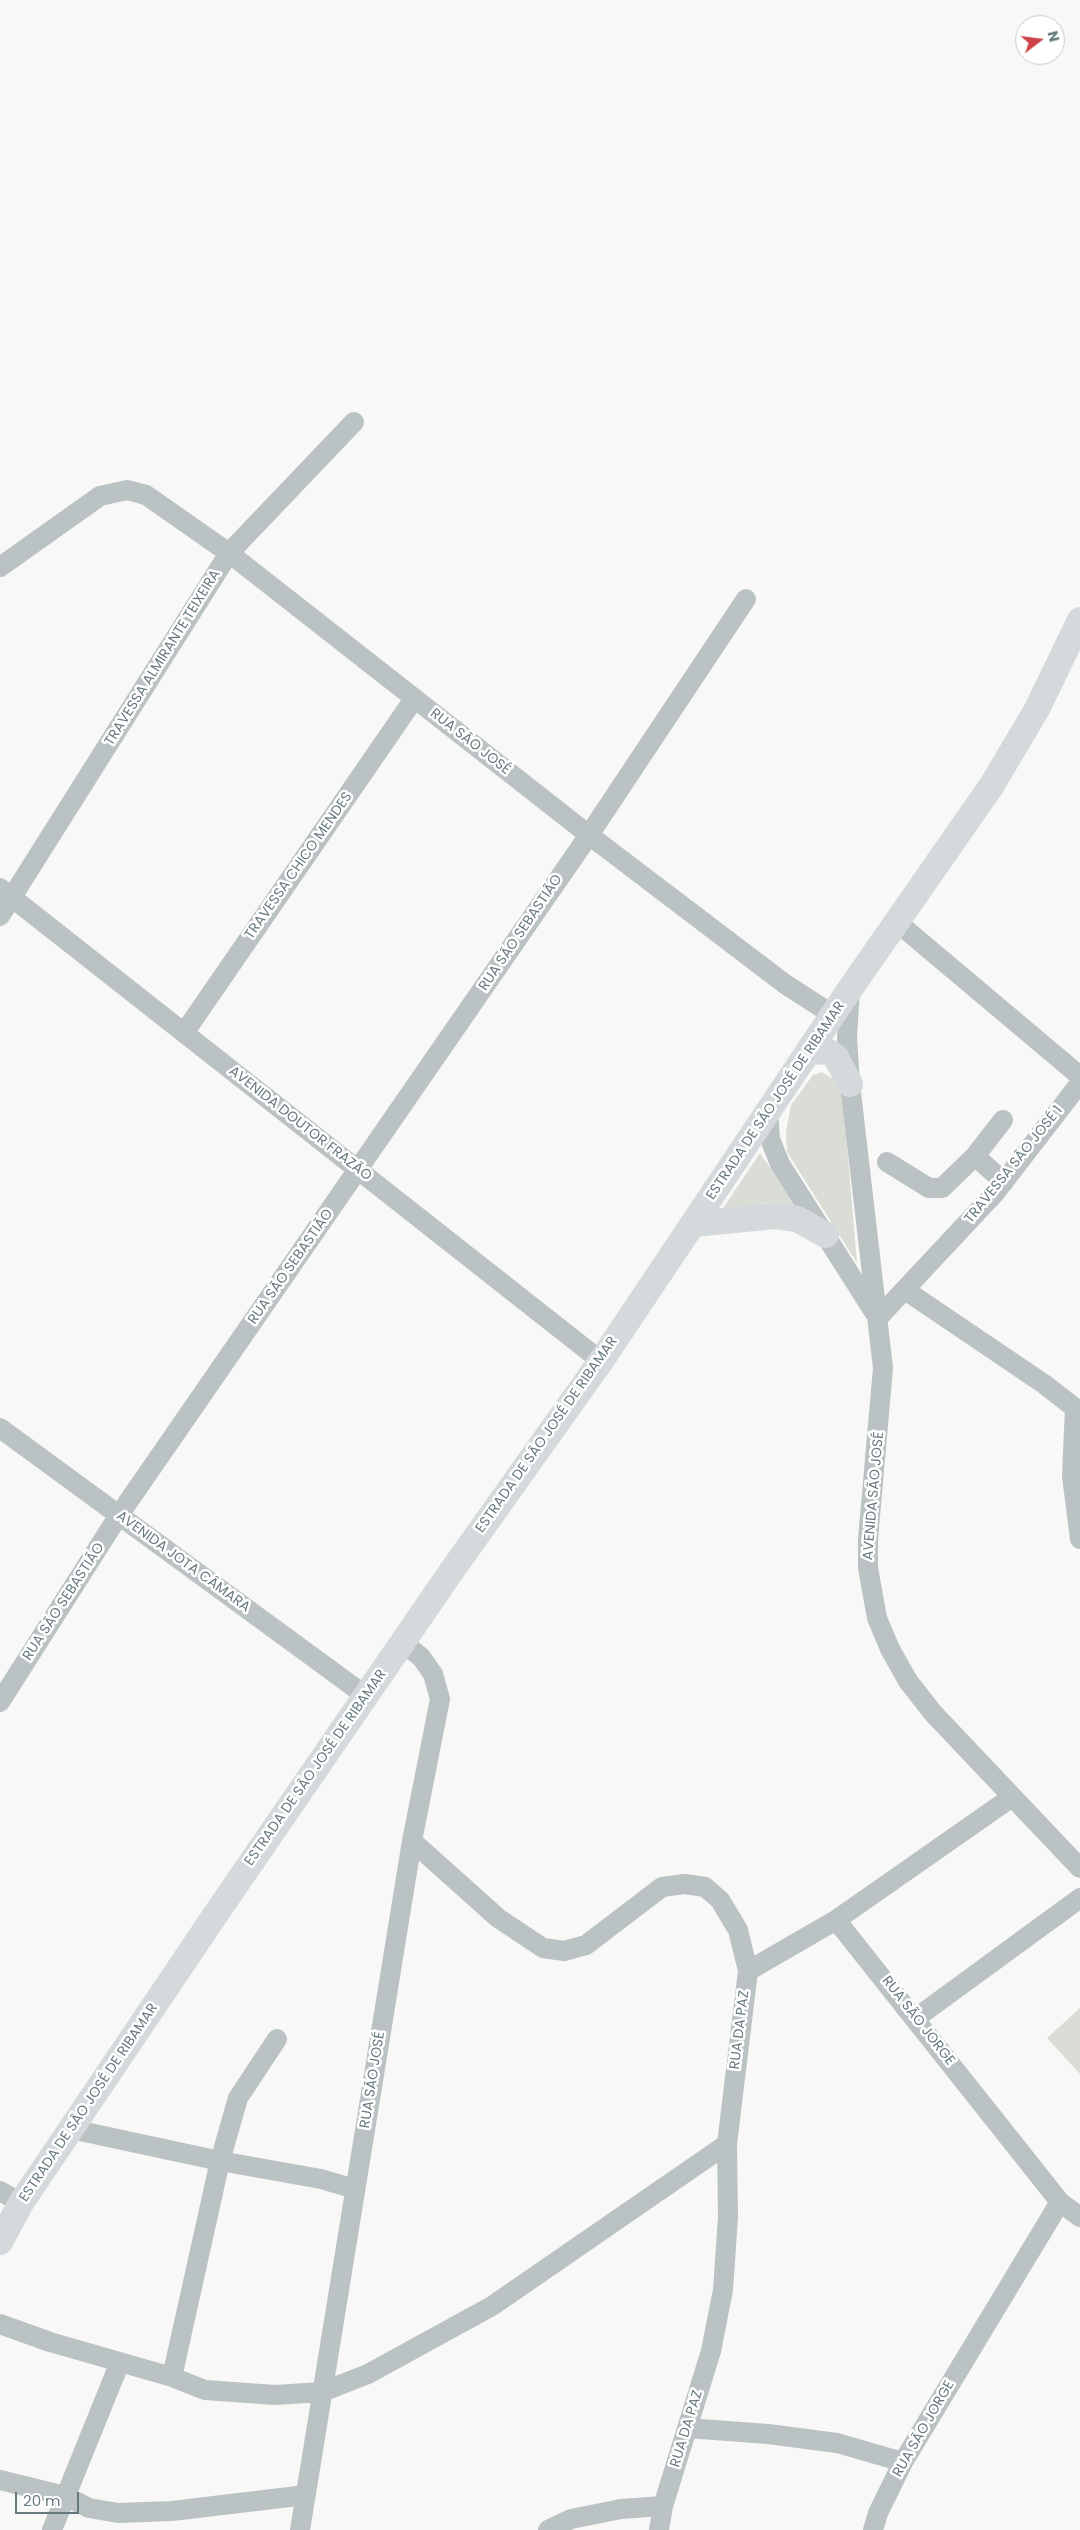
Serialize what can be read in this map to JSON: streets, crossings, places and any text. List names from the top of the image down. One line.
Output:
{"streets":{"main road":["ESTRADA DE SÃO JOSÉ DE RIBAMAR"],"street":["TRAVESSA ALMIRANTE TEIXEIRA","RUA SÃO JOSÉ","TRAVESSA CHICO MENDES","RUA SÃO SEBASTIÃO","AVENIDA DOUTOR FRAZÃO","TRAVESSA SÃO JOSÉ 1","AVENIDA SÃO JOSÉ","AVENIDA JOTA CÂMARA","RUA SÃO JORGE","RUA DA PAZ"]},"crossings":[["TRAVESSA ALMIRANTE TEIXEIRA","RUA SÃO JOSÉ"],["TRAVESSA ALMIRANTE TEIXEIRA","AVENIDA DOUTOR FRAZÃO"],["RUA SÃO JOSÉ","TRAVESSA CHICO MENDES"],["RUA SÃO JOSÉ","RUA SÃO SEBASTIÃO"],["RUA SÃO JOSÉ","ESTRADA DE SÃO JOSÉ DE RIBAMAR"],["RUA SÃO JOSÉ","RUA DA PAZ"],["TRAVESSA CHICO MENDES","AVENIDA DOUTOR FRAZÃO"],["RUA SÃO SEBASTIÃO","AVENIDA DOUTOR FRAZÃO"],["RUA SÃO SEBASTIÃO","AVENIDA JOTA CÂMARA"],["ESTRADA DE SÃO JOSÉ DE RIBAMAR","AVENIDA DOUTOR FRAZÃO"],["ESTRADA DE SÃO JOSÉ DE RIBAMAR","AVENIDA SÃO JOSÉ"],["ESTRADA DE SÃO JOSÉ DE RIBAMAR","AVENIDA JOTA CÂMARA"],["TRAVESSA SÃO JOSÉ 1","AVENIDA SÃO JOSÉ"]],"scale_bar":"20 m","north":"right"}
